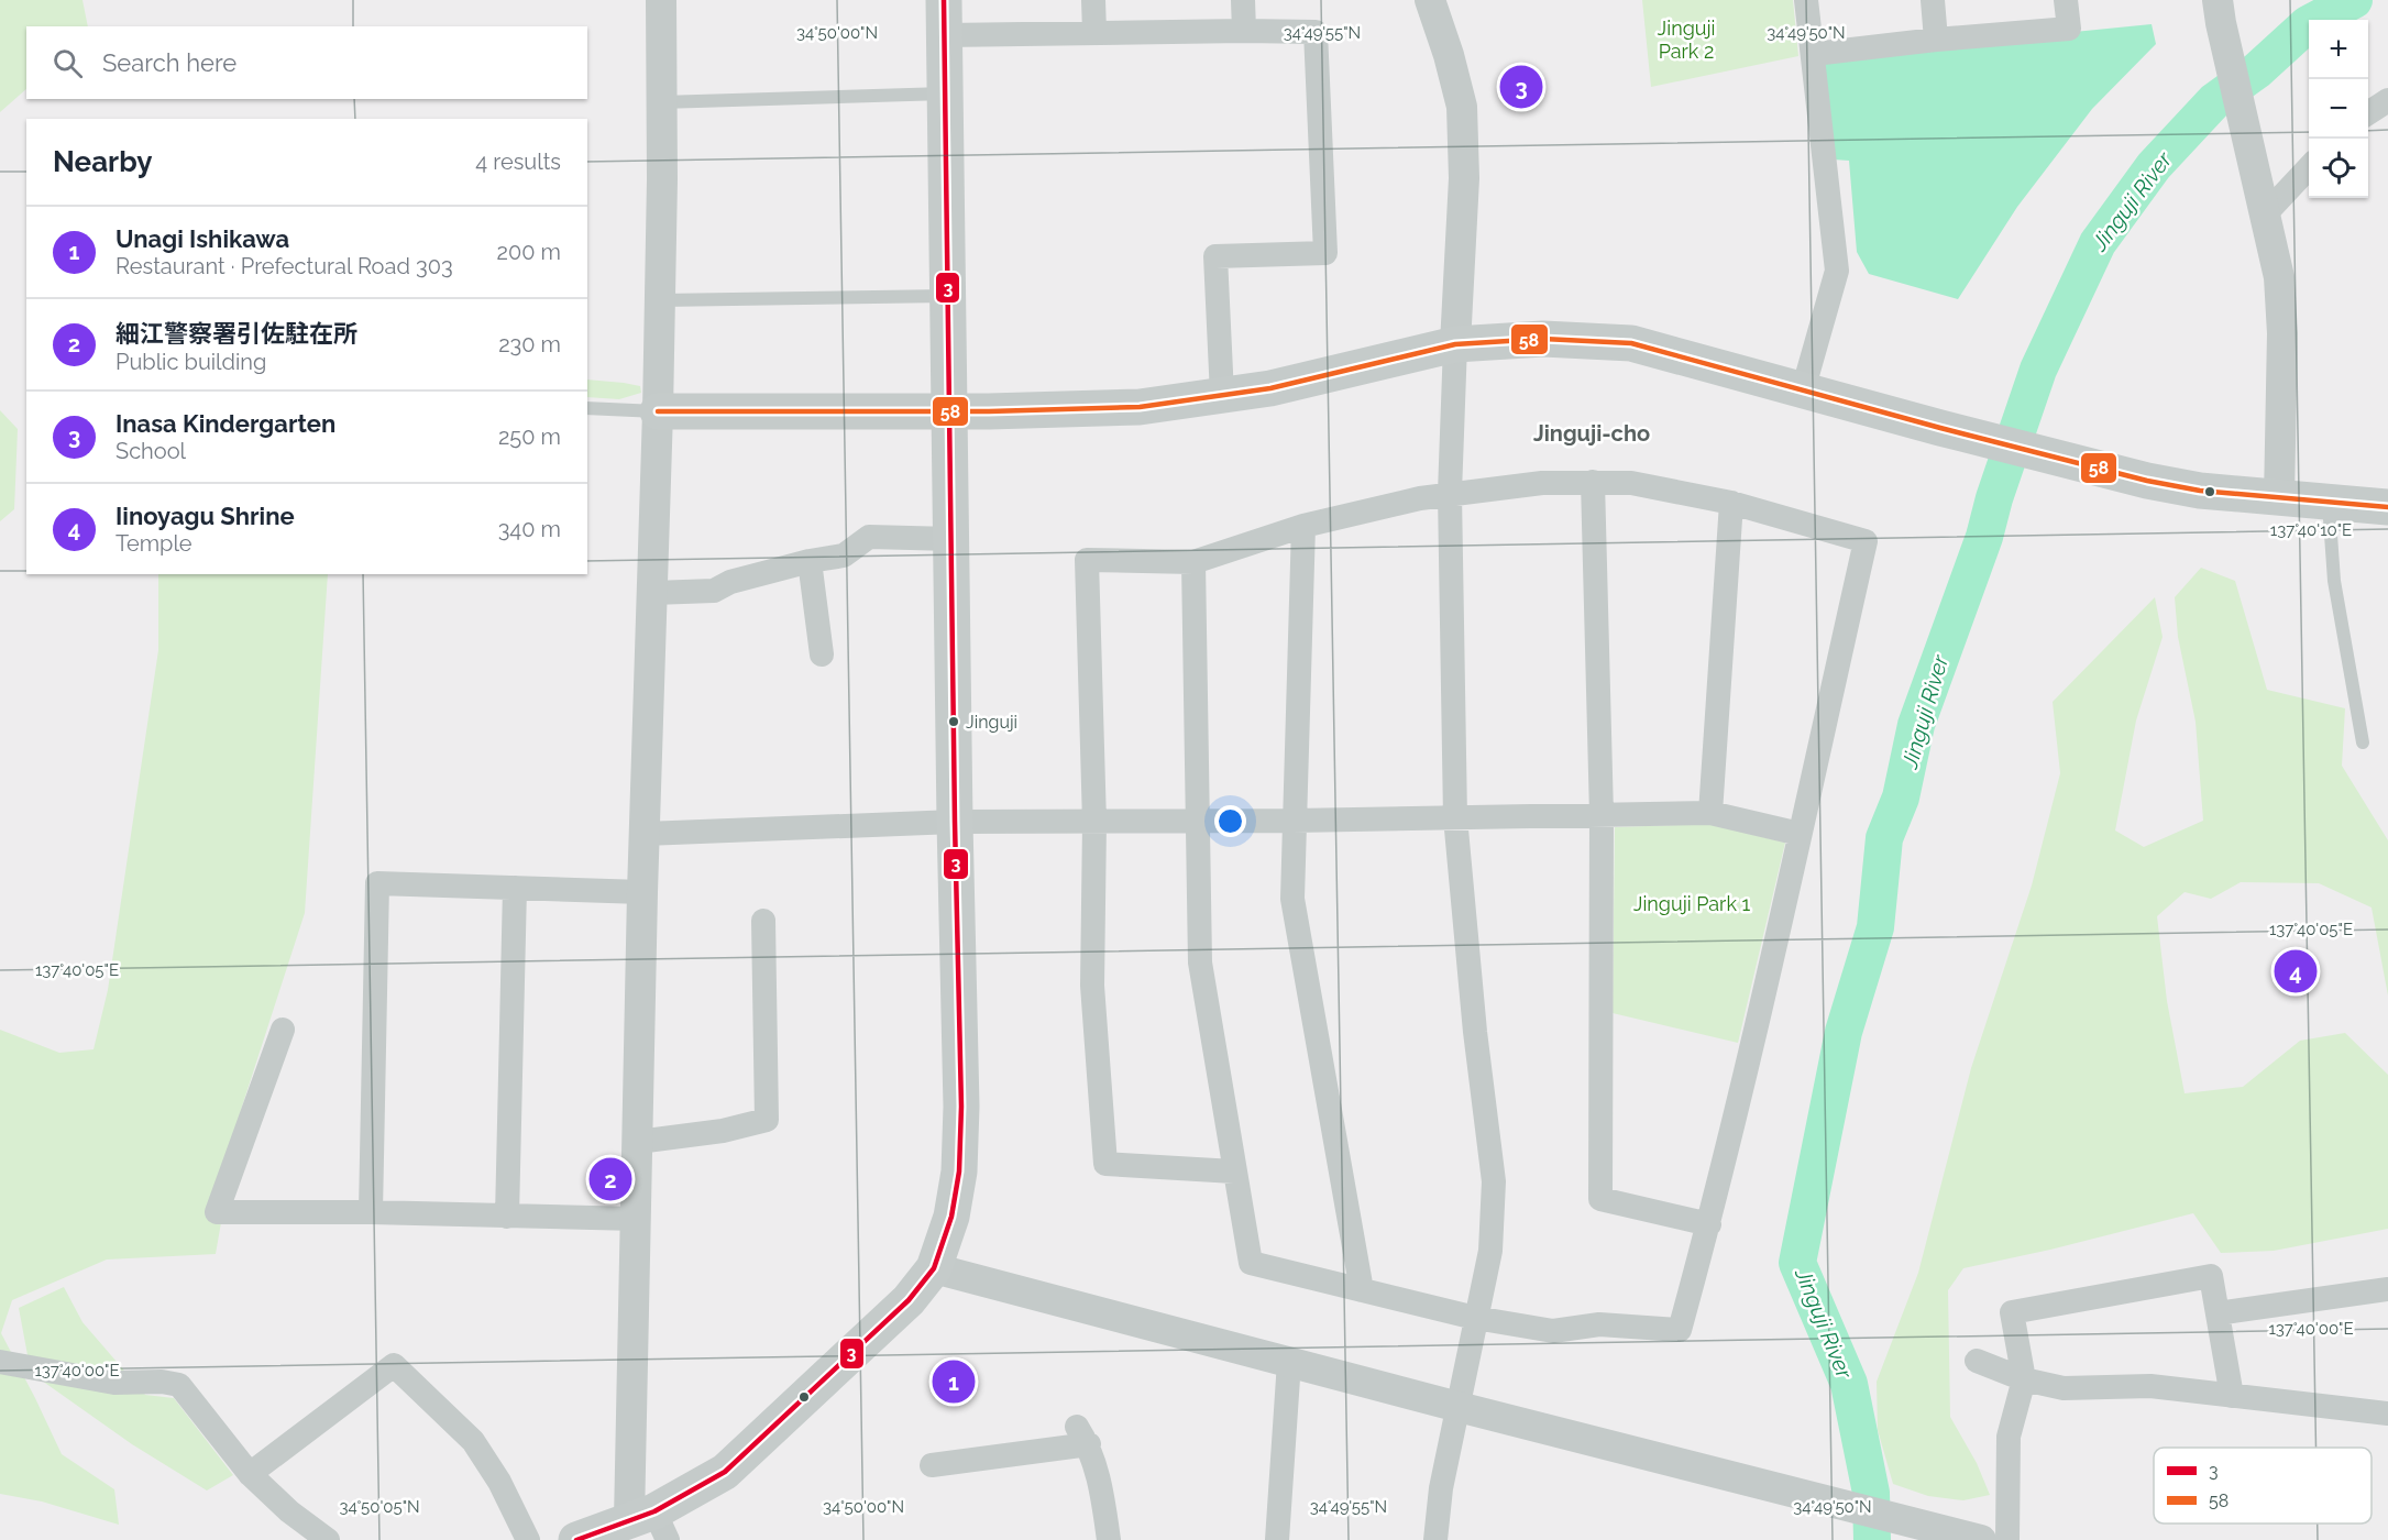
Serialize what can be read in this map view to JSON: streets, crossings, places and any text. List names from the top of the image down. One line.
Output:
{"districts":["Jinguji-cho"],"water":["Jinguji River"],"parks":["Jinguji Park 2","Jinguji Park 1"],"places":["Jinguji"],"lines":["transit line 3","transit line 58"],"legend":["3","58"],"page":{"map_buttons":["+","−"],"search":"Search here","pins":["3","4","2","1"],"heading":["Nearby","4 results"],"list":[{"mark":"1","name":"Unagi Ishikawa","note":"Restaurant · Prefectural Road 303","value":"200 m"},{"mark":"2","name":"細江警察署引佐駐在所","note":"Public building","value":"230 m"},{"mark":"3","name":"Inasa Kindergarten","note":"School","value":"250 m"},{"mark":"4","name":"Iinoyagu Shrine","note":"Temple","value":"340 m"}]},"coordinates":["34°50'00\"N","34°49'55\"N","34°49'50\"N","137°40'10\"E","137°40'05\"E","137°40'00\"E","34°50'05\"N"]}
